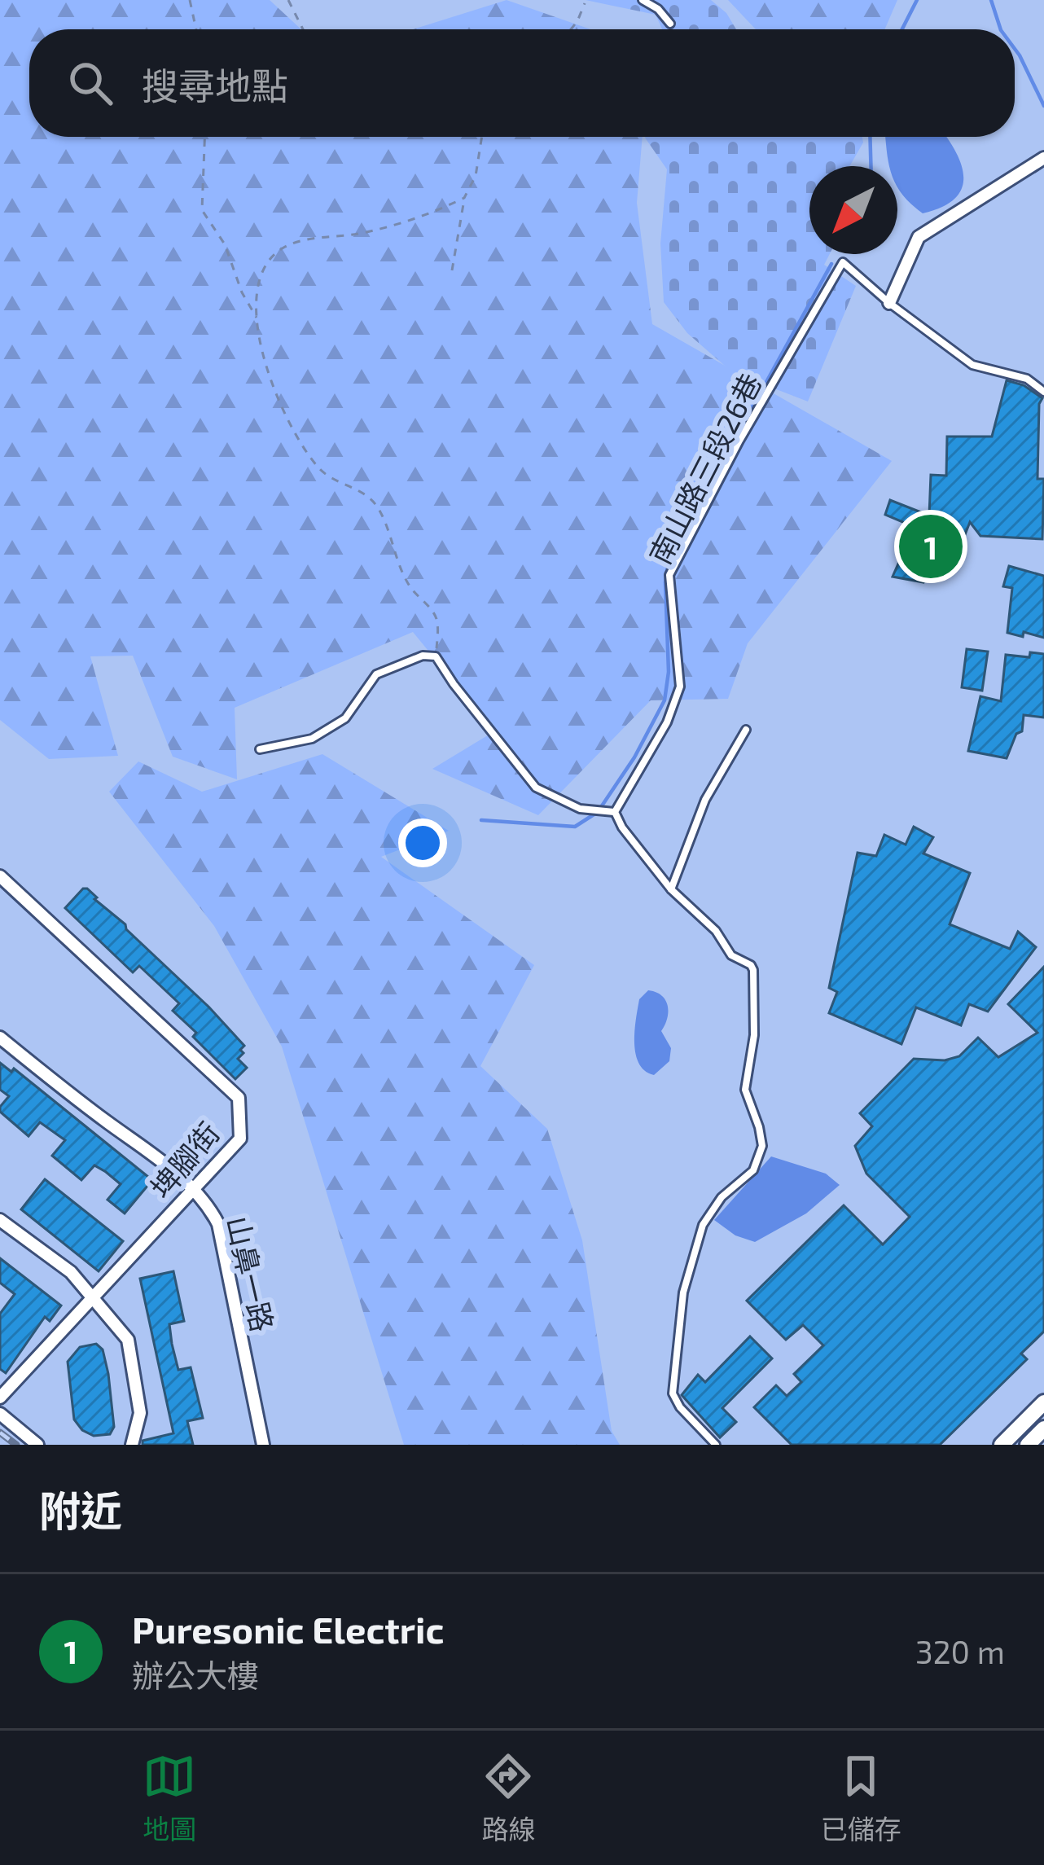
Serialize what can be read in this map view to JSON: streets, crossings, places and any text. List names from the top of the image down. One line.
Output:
{"streets":{"street":["埤腳街","山鼻一路"],"lane":["南山路三段26巷"]},"crossings":[["埤腳街","山鼻一路"]],"north":"bottom left","page":{"search":"搜尋地點","pins":"1","heading":"附近","list":[{"mark":"1","name":"Puresonic Electric","note":"辦公大樓","value":"320 m"}],"nav":["地圖","路線","已儲存"]}}
